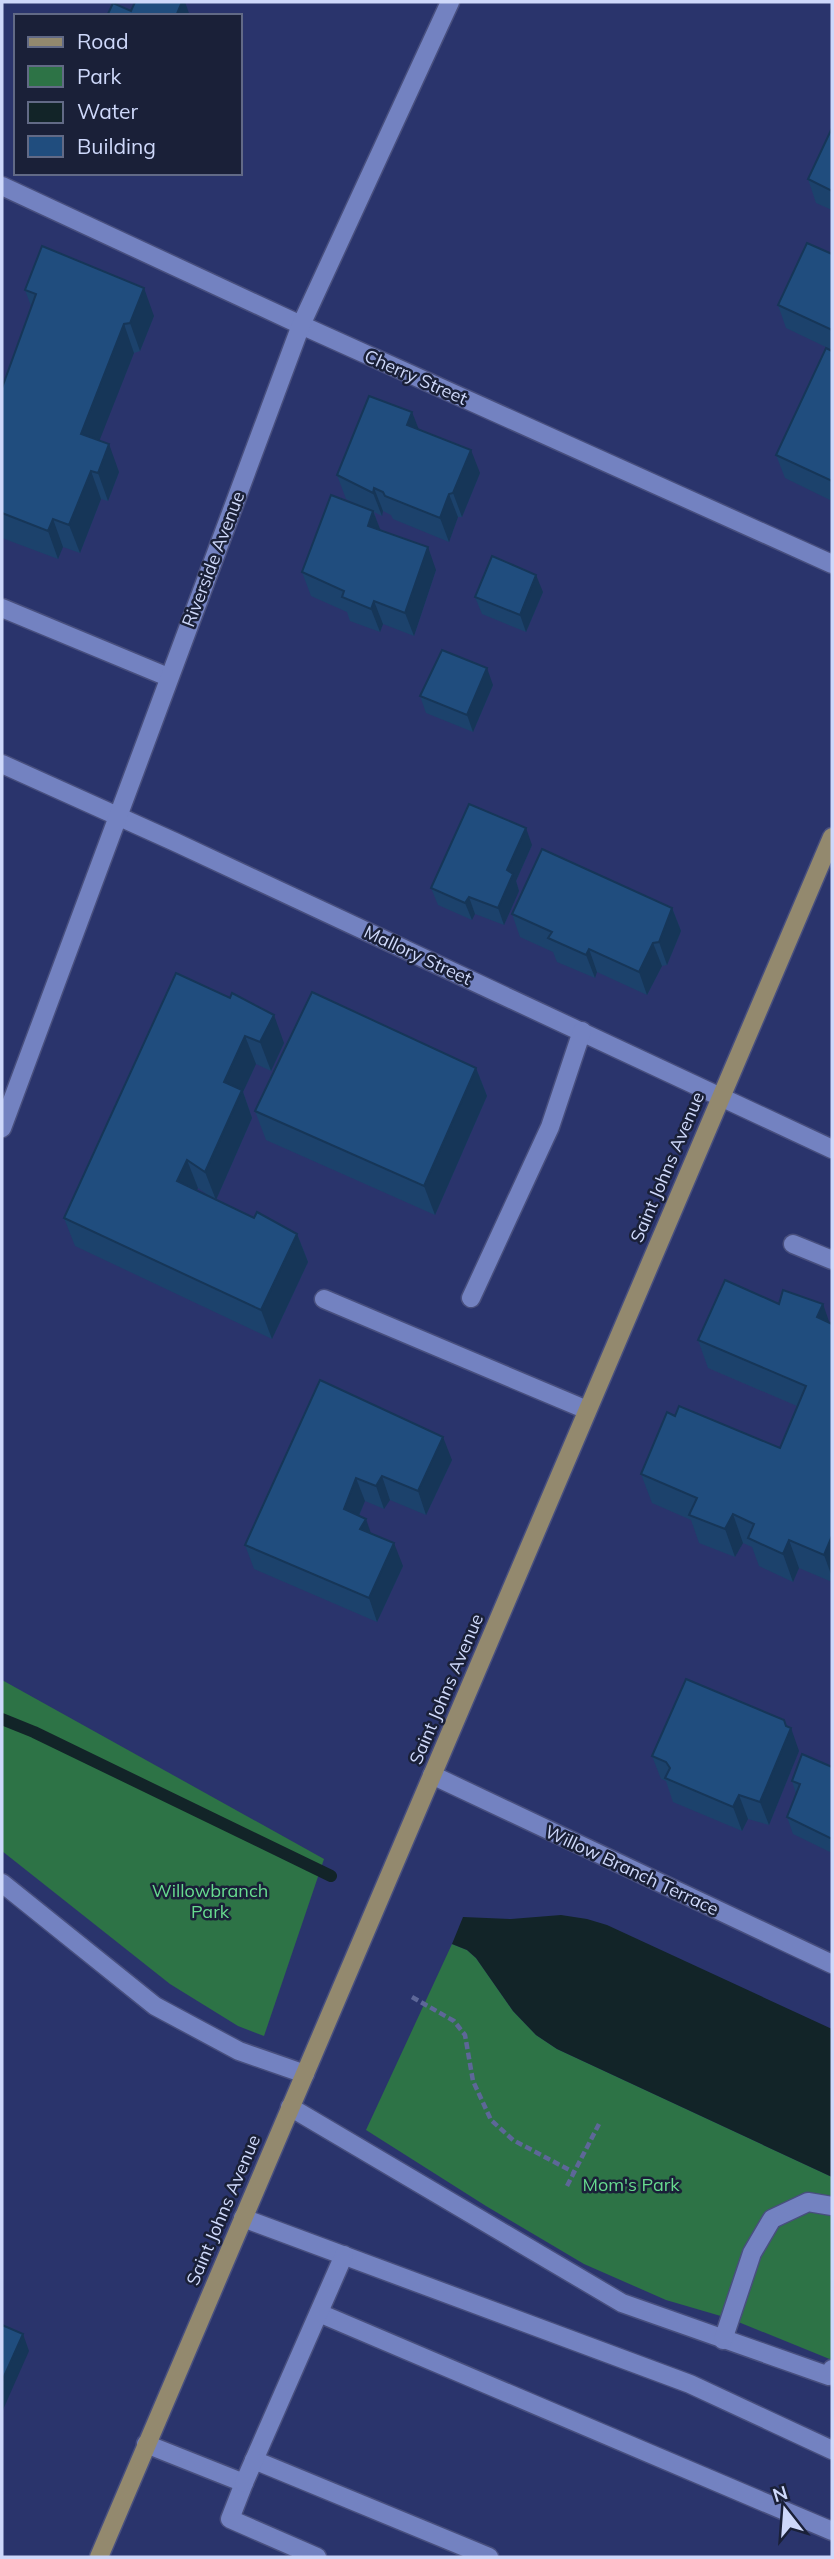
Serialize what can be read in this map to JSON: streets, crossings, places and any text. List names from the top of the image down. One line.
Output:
{"streets":{"main road":["Saint Johns Avenue"],"street":["Cherry Street","Riverside Avenue","Mallory Street","Willow Branch Terrace"]},"crossings":[["Cherry Street","Riverside Avenue"],["Riverside Avenue","Mallory Street"],["Mallory Street","Saint Johns Avenue"],["Saint Johns Avenue","Willow Branch Terrace"]],"parks":["Willowbranch Park","Mom's Park"],"legend":["Road","Park","Water","Building"],"north":"top"}
